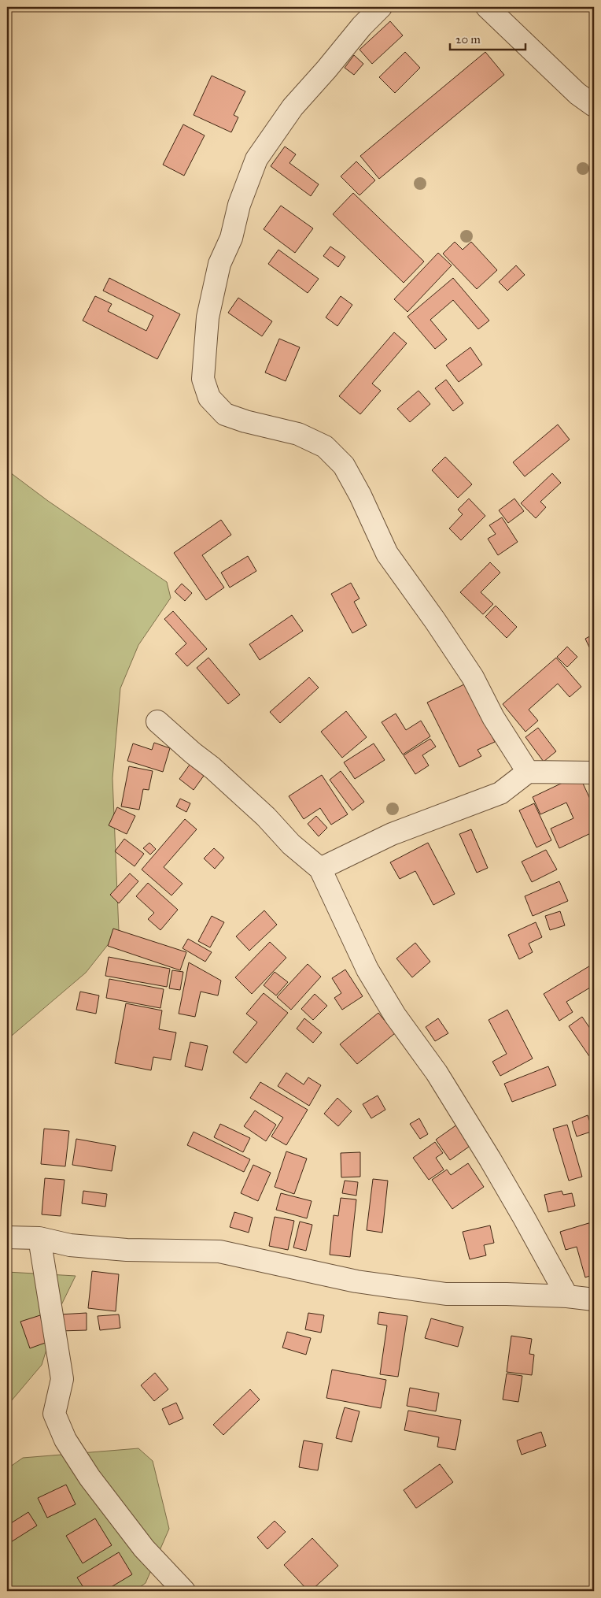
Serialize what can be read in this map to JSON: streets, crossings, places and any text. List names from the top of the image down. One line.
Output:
{"scale_bar":"20 m"}
